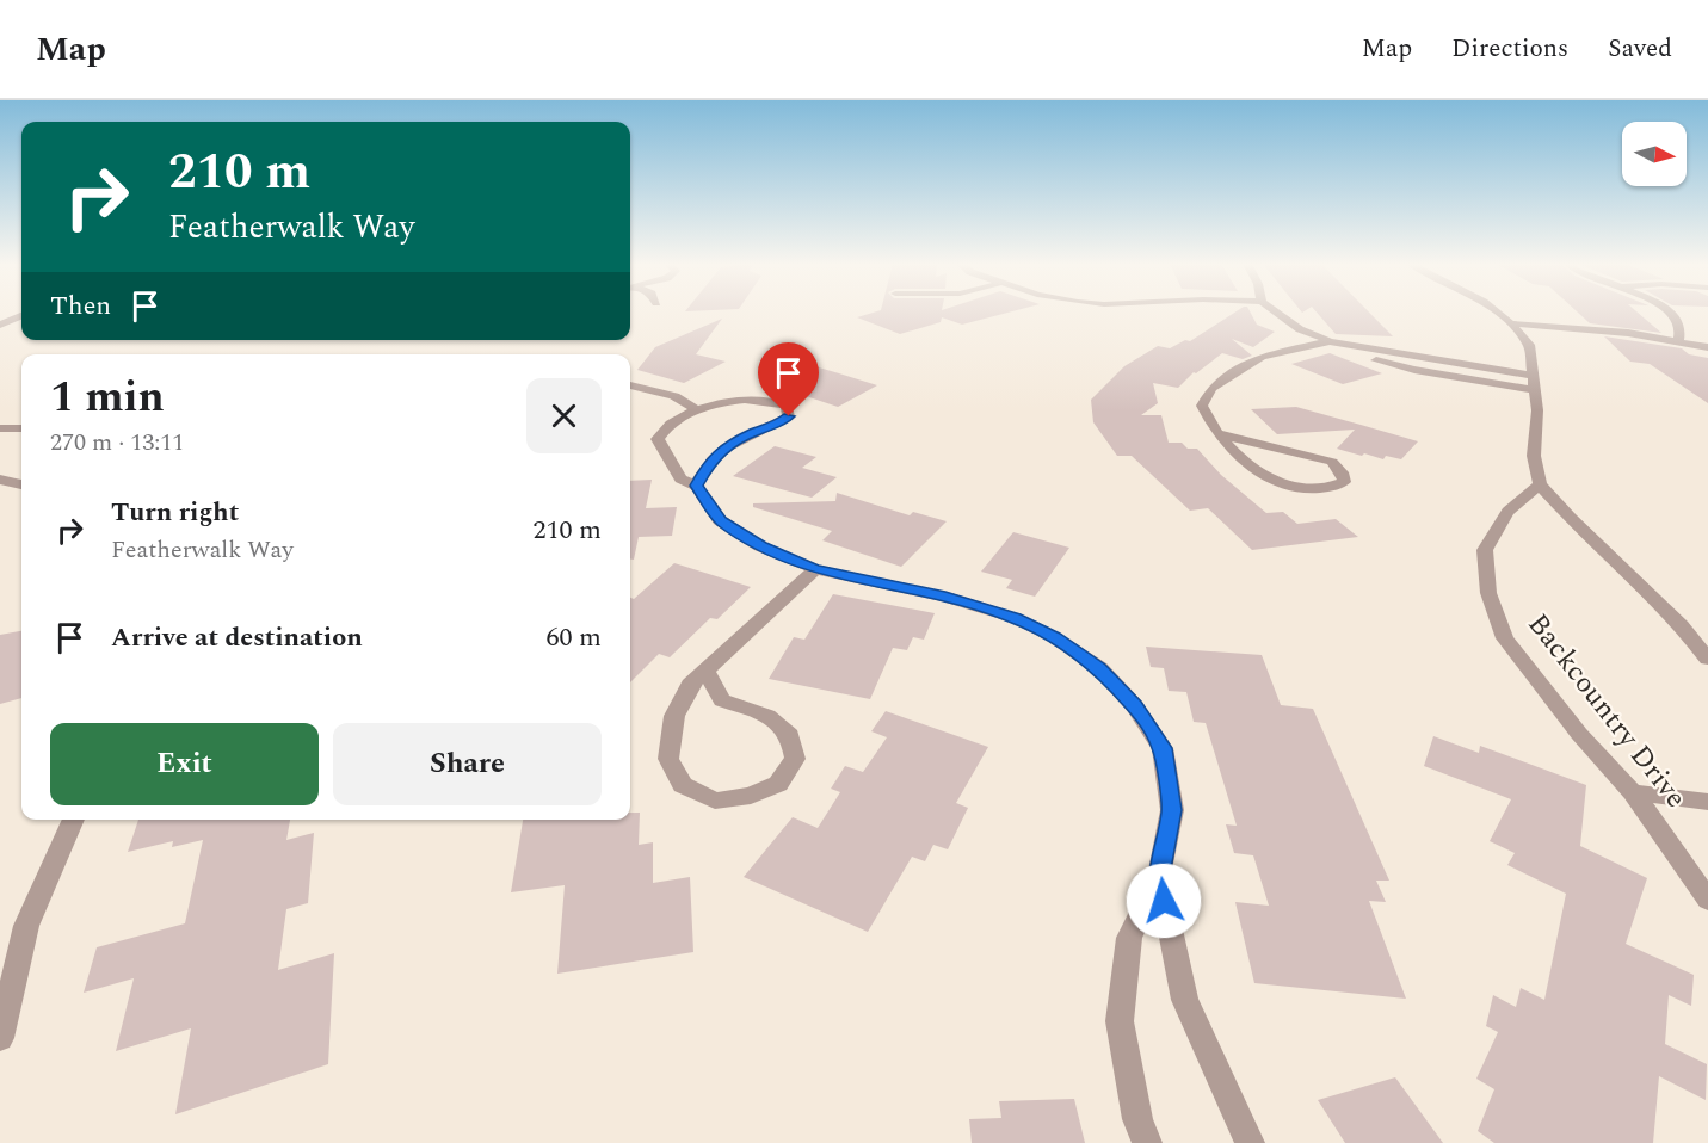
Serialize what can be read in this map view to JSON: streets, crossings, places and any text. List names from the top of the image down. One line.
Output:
{"streets":{"street":["Backcountry Drive"]},"north":"right","page":{"header":"Map","nav":["Map","Directions","Saved"],"turn":["210 m","Featherwalk Way"],"then":"Then","heading":["1 min","270 m · 13:11"],"list":[{"name":"Turn right","note":"Featherwalk Way","value":"210 m"},{"name":"Arrive at destination","value":"60 m"}],"buttons":["Exit","Share"]}}
